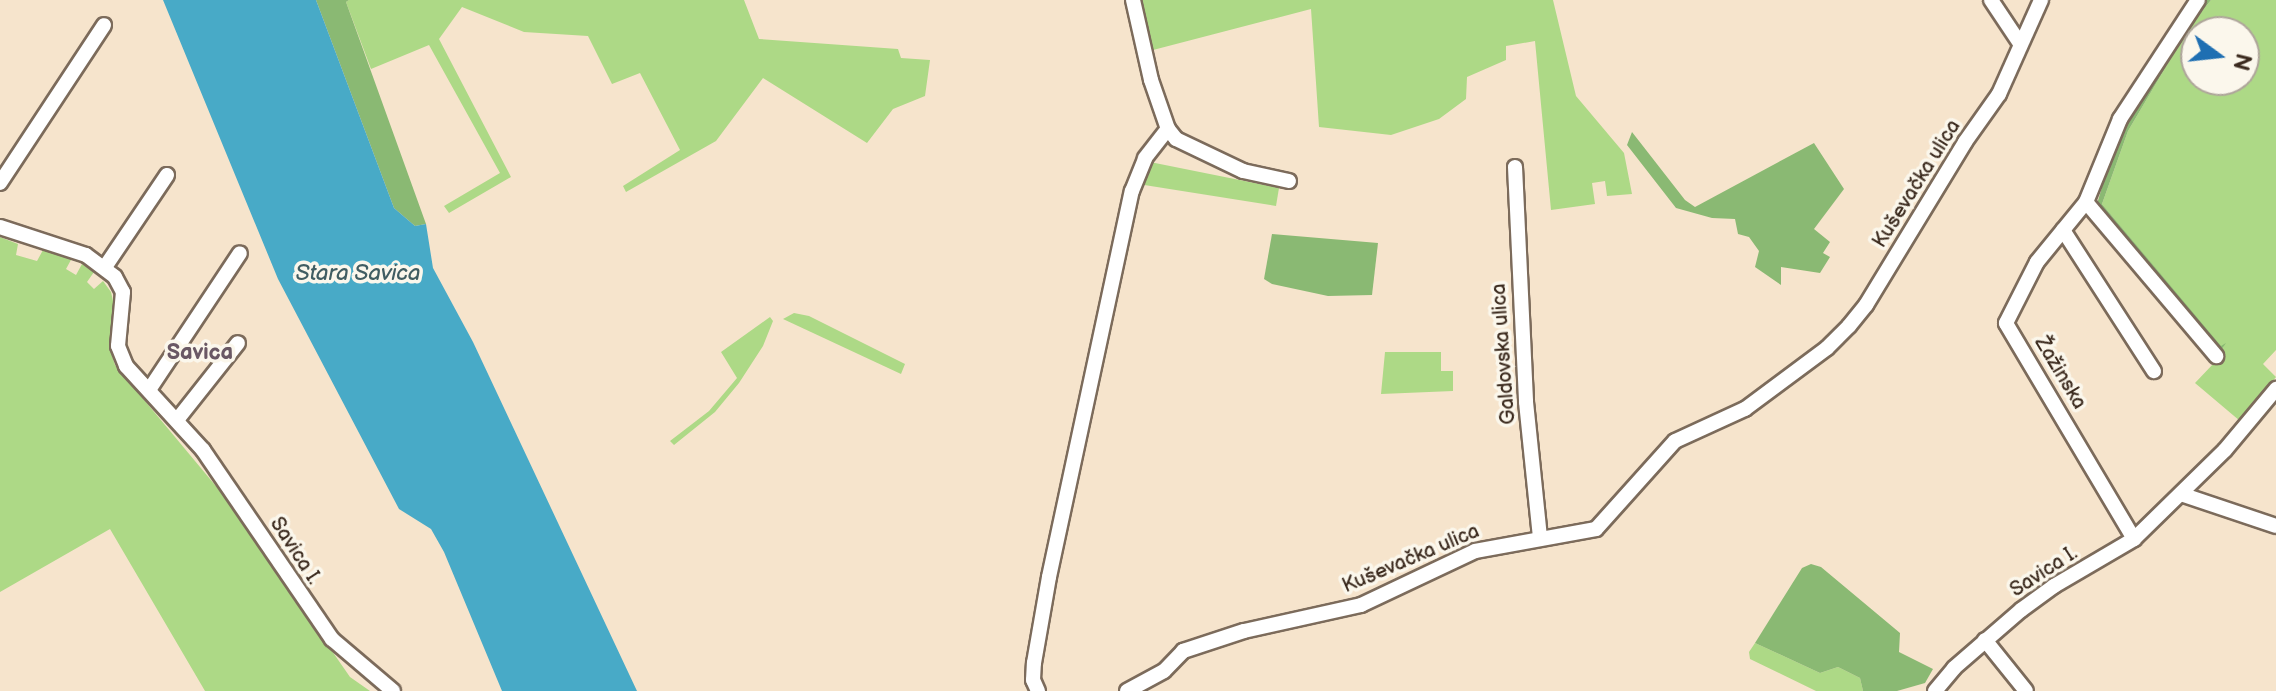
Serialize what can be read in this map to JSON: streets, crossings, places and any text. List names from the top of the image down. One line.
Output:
{"streets":{"street":["Kuševačka ulica","Galdovska ulica","Žažinska","Savica I."]},"crossings":[["Kuševačka ulica","Galdovska ulica"],["Žažinska","Savica I."]],"districts":["Savica"],"water":["Stara Savica"],"north":"right"}
